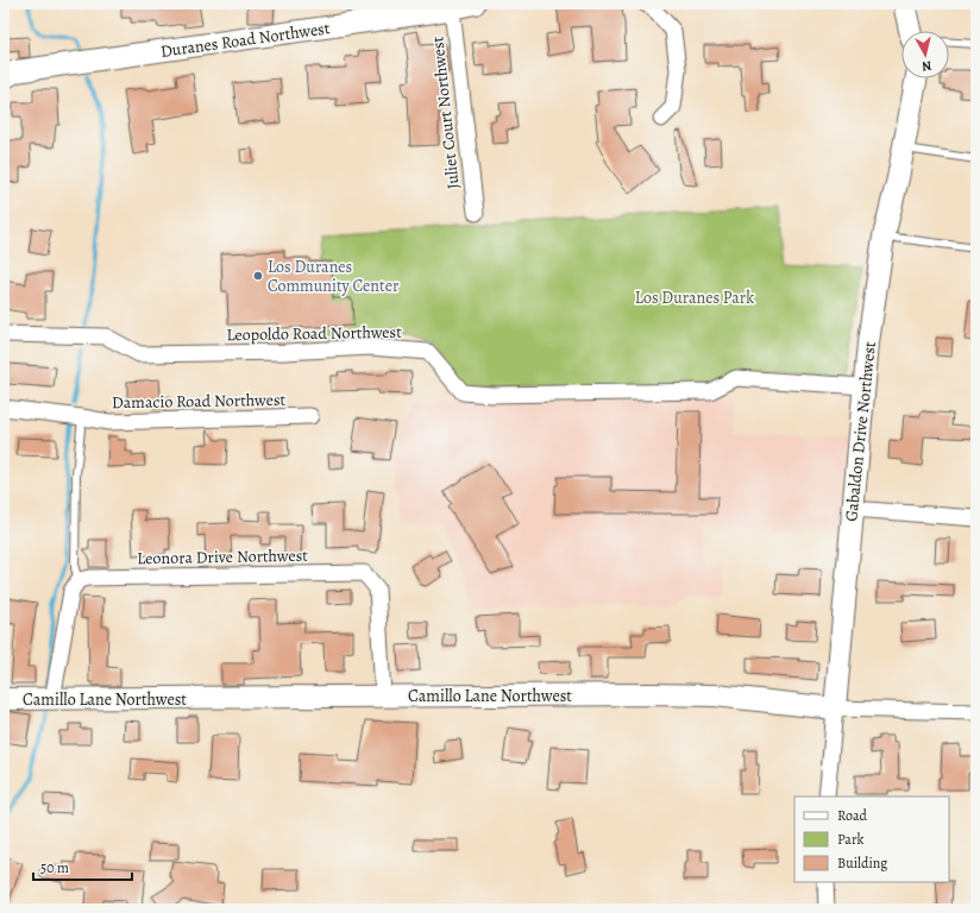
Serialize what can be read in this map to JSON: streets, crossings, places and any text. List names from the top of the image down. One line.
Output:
{"streets":{"street":["Duranes Road Northwest","Juliet Court Northwest","Leopoldo Road Northwest","Damacio Road Northwest","Gabaldon Drive Northwest","Leonora Drive Northwest","Camillo Lane Northwest"]},"crossings":[["Duranes Road Northwest","Juliet Court Northwest"],["Leopoldo Road Northwest","Gabaldon Drive Northwest"],["Gabaldon Drive Northwest","Camillo Lane Northwest"],["Leonora Drive Northwest","Camillo Lane Northwest"]],"parks":["Los Duranes Park"],"places":["Los Duranes Community Center"],"legend":["Road","Park","Building"],"scale_bar":"50 m","north":"bottom"}
